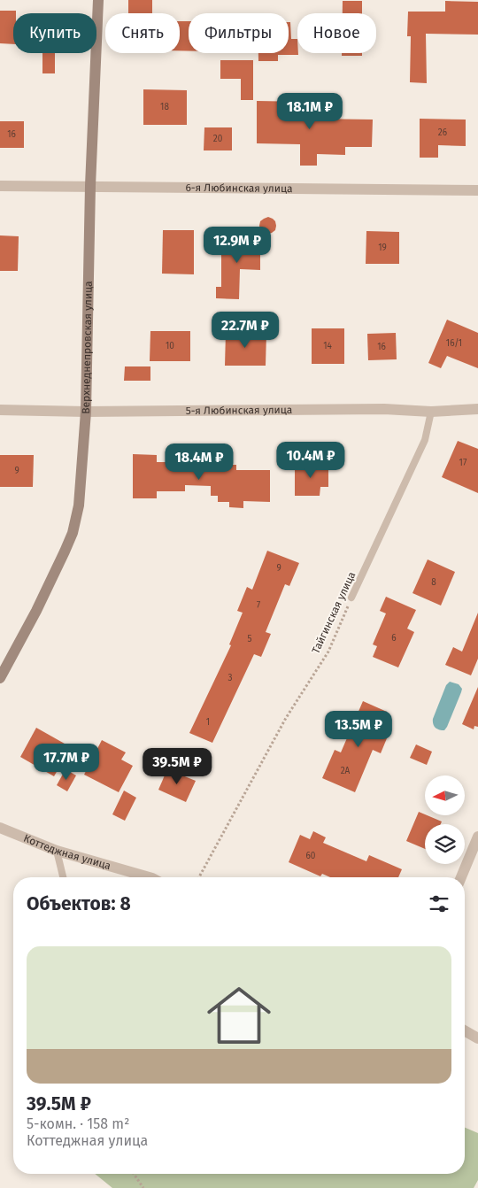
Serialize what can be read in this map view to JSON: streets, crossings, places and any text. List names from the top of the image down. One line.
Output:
{"streets":{"street":["6-я Любинская улица","Верхнеднепровская улица","5-я Любинская улица","Коттеджная улица"],"lane":["Тайгинская улица"]},"crossings":[["6-я Любинская улица","Верхнеднепровская улица"],["Верхнеднепровская улица","5-я Любинская улица"],["5-я Любинская улица","Тайгинская улица"]],"house_numbers":["18","26","16","20","19","16/1","10","14","16","17","9","9","8","7","6","5","3","1","2А","60"],"north":"left","page":{"chip":["Купить","Снять","Фильтры","Новое"],"price":["18.1M ₽","12.9M ₽","22.7M ₽","10.4M ₽","18.4M ₽","13.5M ₽","17.7M ₽","39.5M ₽"],"heading":"Объектов: 8","list":[{"name":"39.5M ₽","note":"5-комн. · 158 m² · Коттеджная улица"}]}}
